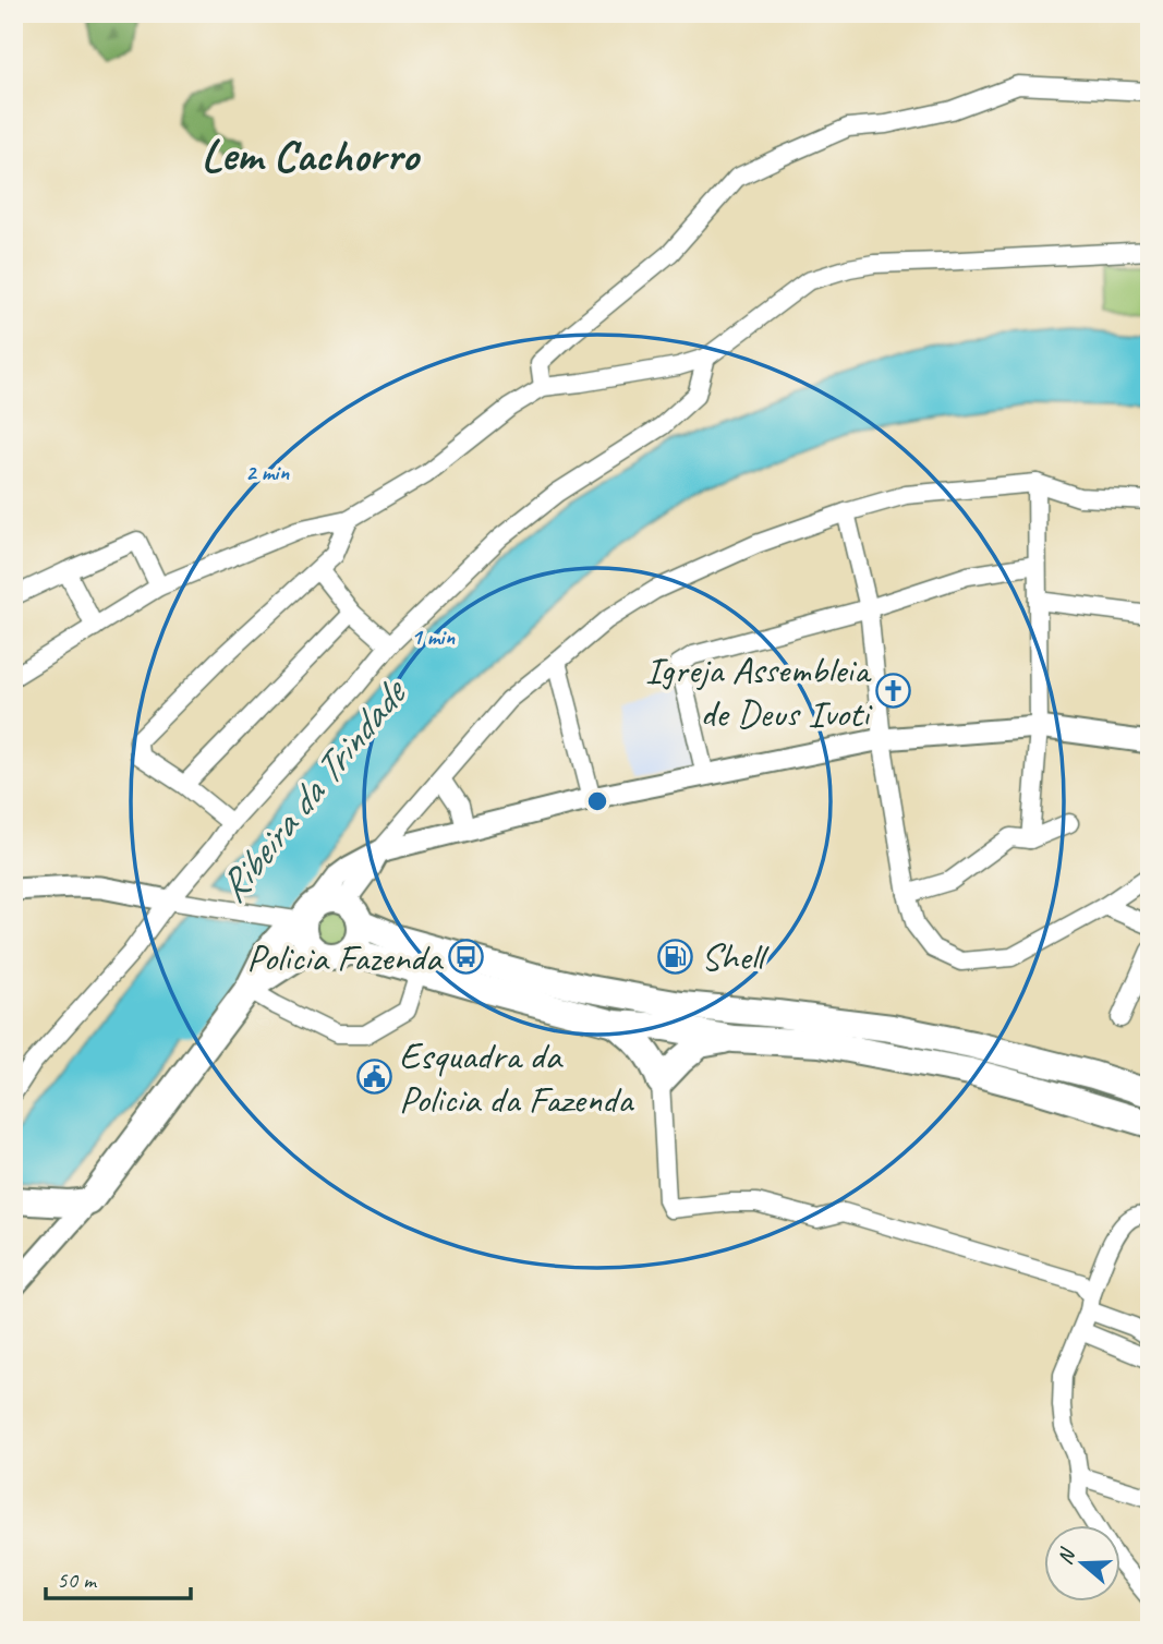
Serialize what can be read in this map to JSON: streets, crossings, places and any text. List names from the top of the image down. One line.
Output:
{"districts":["Lem Cachorro"],"water":["Ribeira da Trindade"],"places":{"church":["Igreja Assembleia de Deus Ivoti"],"fuel station":["Shell"],"bus stop":["Policia Fazenda"],"public building":["Esquadra da Policia da Fazenda"]},"scale_bar":"50 m","north":"left","rings":["2 min","1 min"]}
